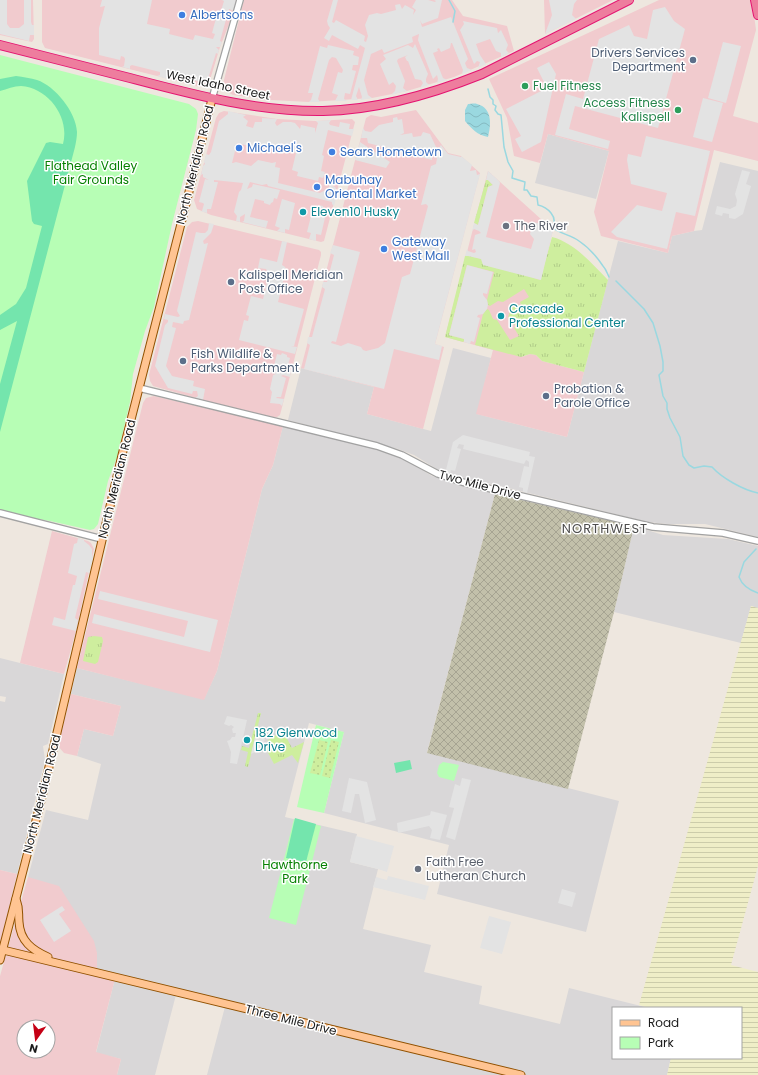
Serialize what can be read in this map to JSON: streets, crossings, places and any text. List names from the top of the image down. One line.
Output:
{"streets":{"highway":["West Idaho Street"],"main road":["North Meridian Road","Three Mile Drive"],"street":["Two Mile Drive"]},"crossings":[["West Idaho Street","North Meridian Road"],["North Meridian Road","Two Mile Drive"],["North Meridian Road","Three Mile Drive"]],"districts":["NORTHWEST"],"parks":["Flathead Valley Fair Grounds","Hawthorne Park"],"places":["Albertsons","Drivers Services Department","Fuel Fitness","Access Fitness Kalispell","Michael's","Sears Hometown","Mabuhay Oriental Market","Eleven10 Husky","The River","Gateway West Mall","Kalispell Meridian Post Office","Cascade Professional Center","Fish Wildlife & Parks Department","Probation & Parole Office","182 Glenwood Drive","Faith Free Lutheran Church"],"legend":["Road","Park"],"north":"bottom"}
